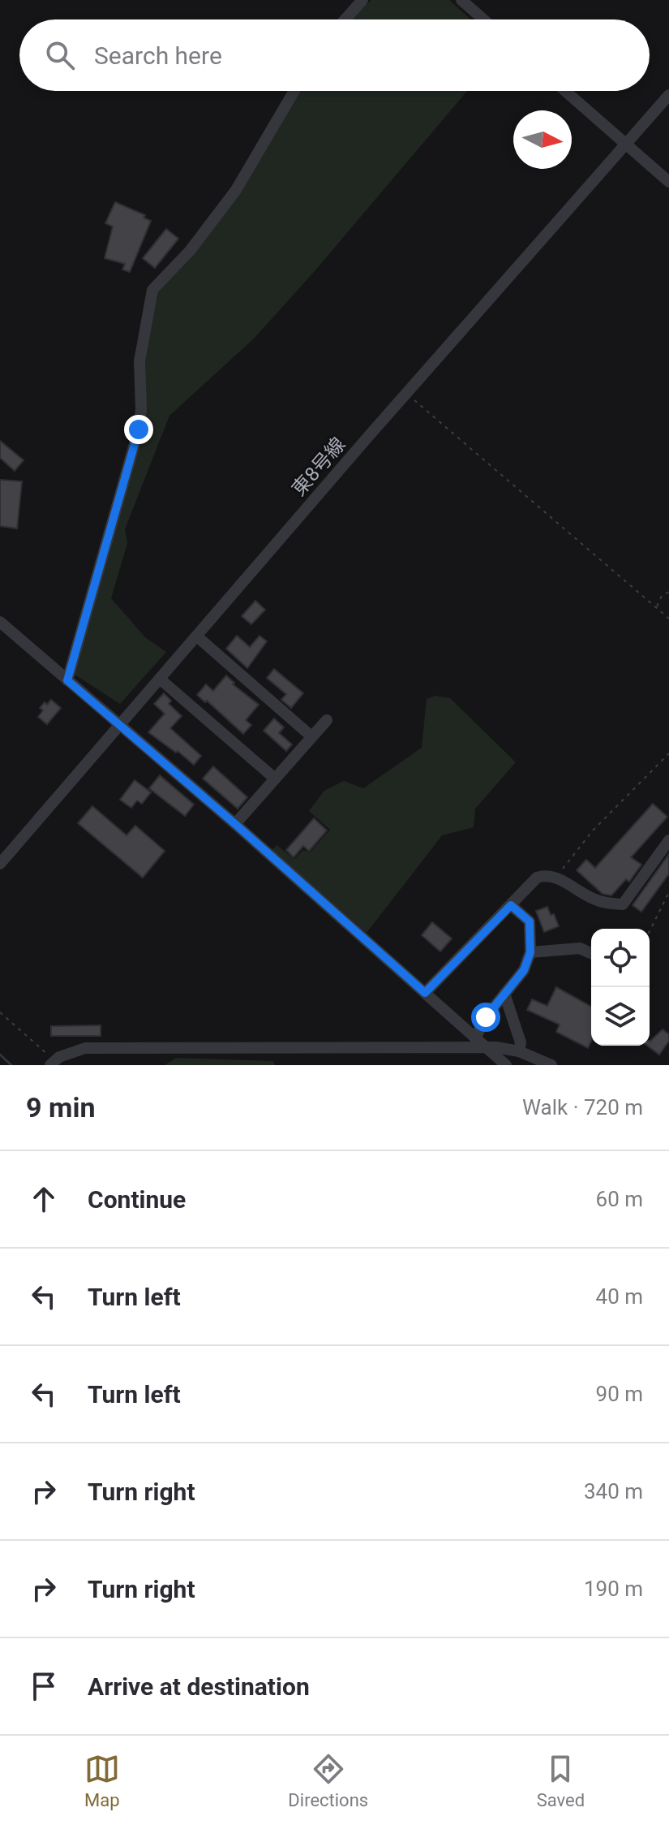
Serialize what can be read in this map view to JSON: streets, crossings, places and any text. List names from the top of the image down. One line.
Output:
{"streets":{"street":["東8号線"]},"north":"right","page":{"search":"Search here","heading":["9 min","Walk · 720 m"],"list":[["Continue","60 m"],["Turn left","40 m"],["Turn left","90 m"],["Turn right","340 m"],["Turn right","190 m"],"Arrive at destination"],"nav":["Map","Directions","Saved"]}}
